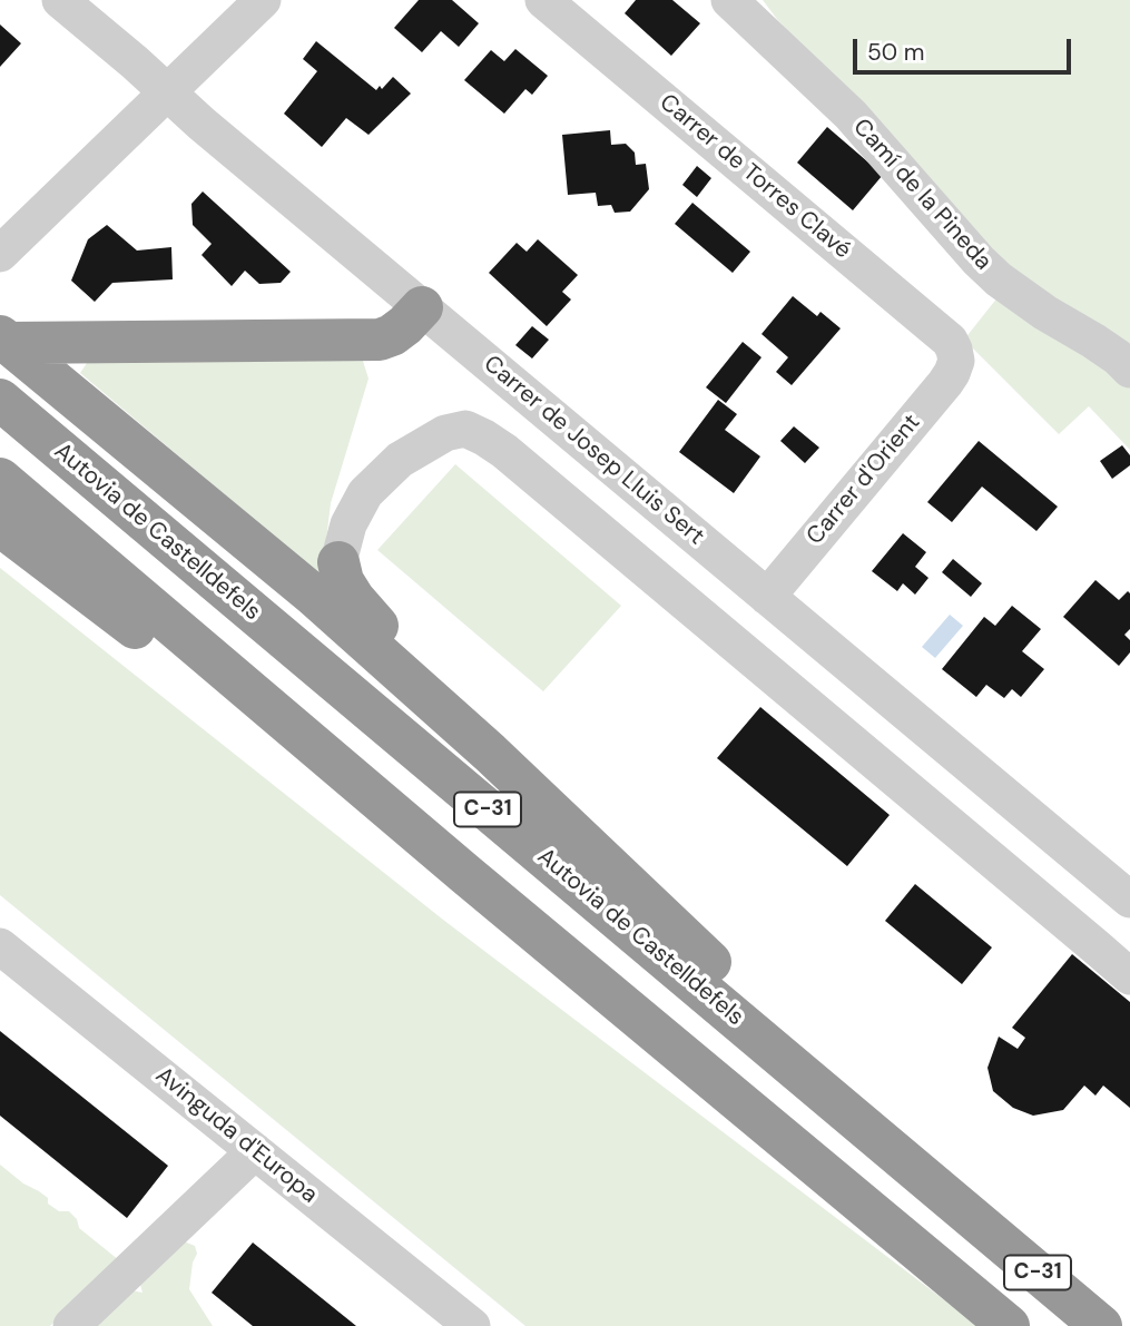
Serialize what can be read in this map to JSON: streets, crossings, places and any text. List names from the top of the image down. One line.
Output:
{"streets":{"highway":["Autovia de Castelldefels","C-31"],"street":["Carrer de Torres Clavé","Camí de la Pineda","Carrer de Josep Lluis Sert","Carrer d'Orient","Avinguda d'Europa"]},"crossings":[["Carrer de Torres Clavé","Carrer d'Orient"],["Carrer de Josep Lluis Sert","Carrer d'Orient"]],"scale_bar":"50 m"}
